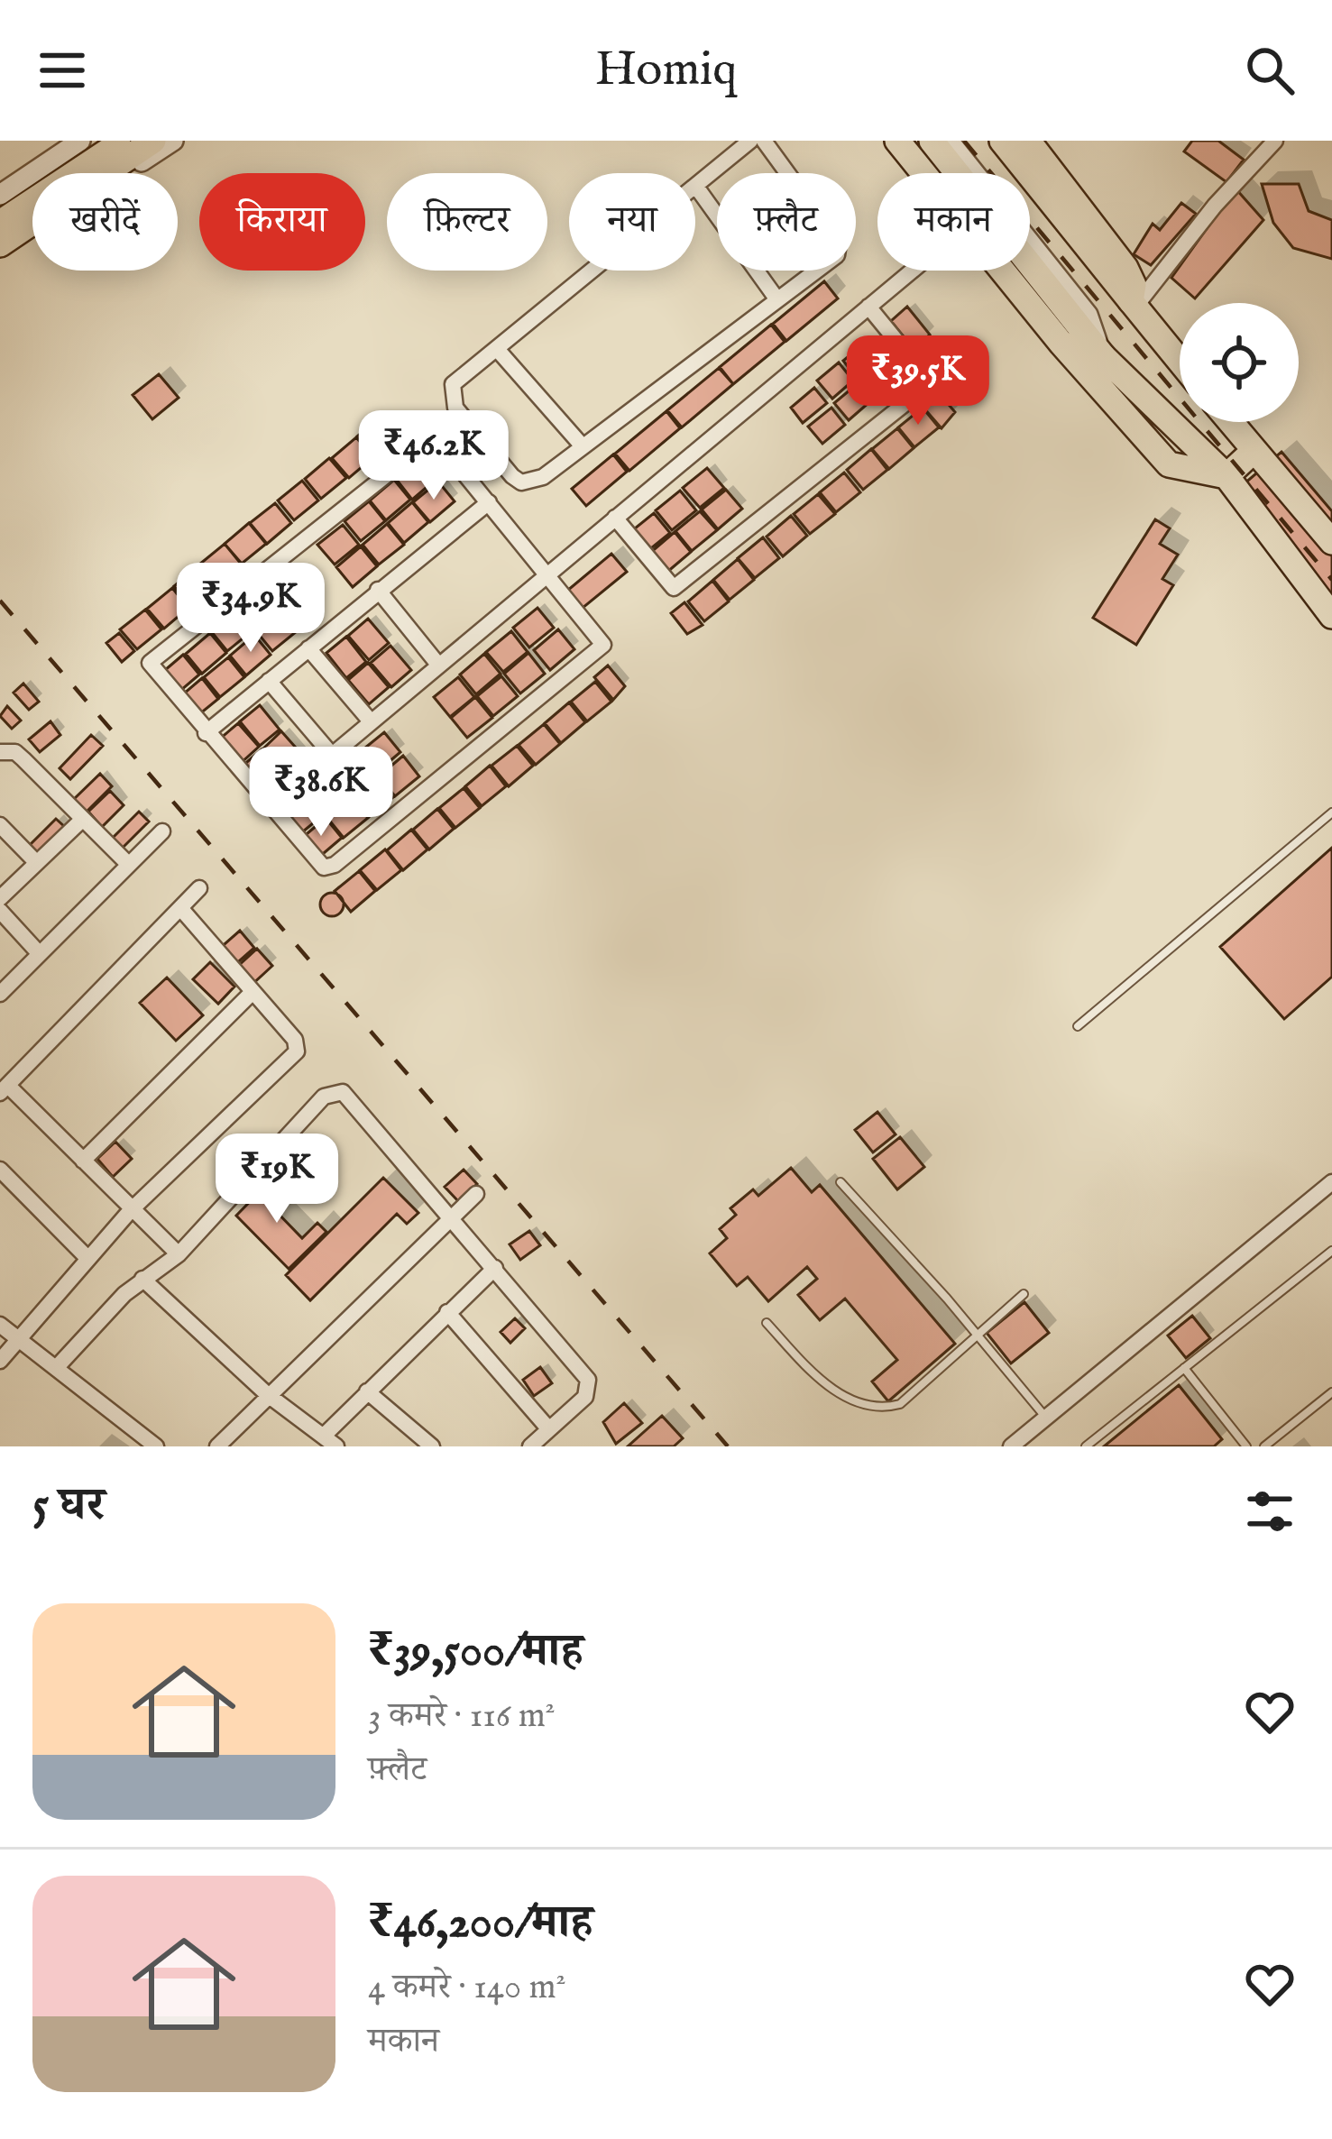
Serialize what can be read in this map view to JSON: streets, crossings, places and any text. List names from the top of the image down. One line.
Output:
{"page":{"header":"Homiq","chip":["खरीदें","किराया","फ़िल्टर","नया","फ़्लैट","मकान"],"price":["₹39.5K","₹46.2K","₹34.9K","₹38.6K","₹19K"],"heading":"5 घर","list":[{"name":"₹39,500/माह","note":"3 कमरे · 116 m² · फ़्लैट"},{"name":"₹46,200/माह","note":"4 कमरे · 140 m² · मकान"}]}}
